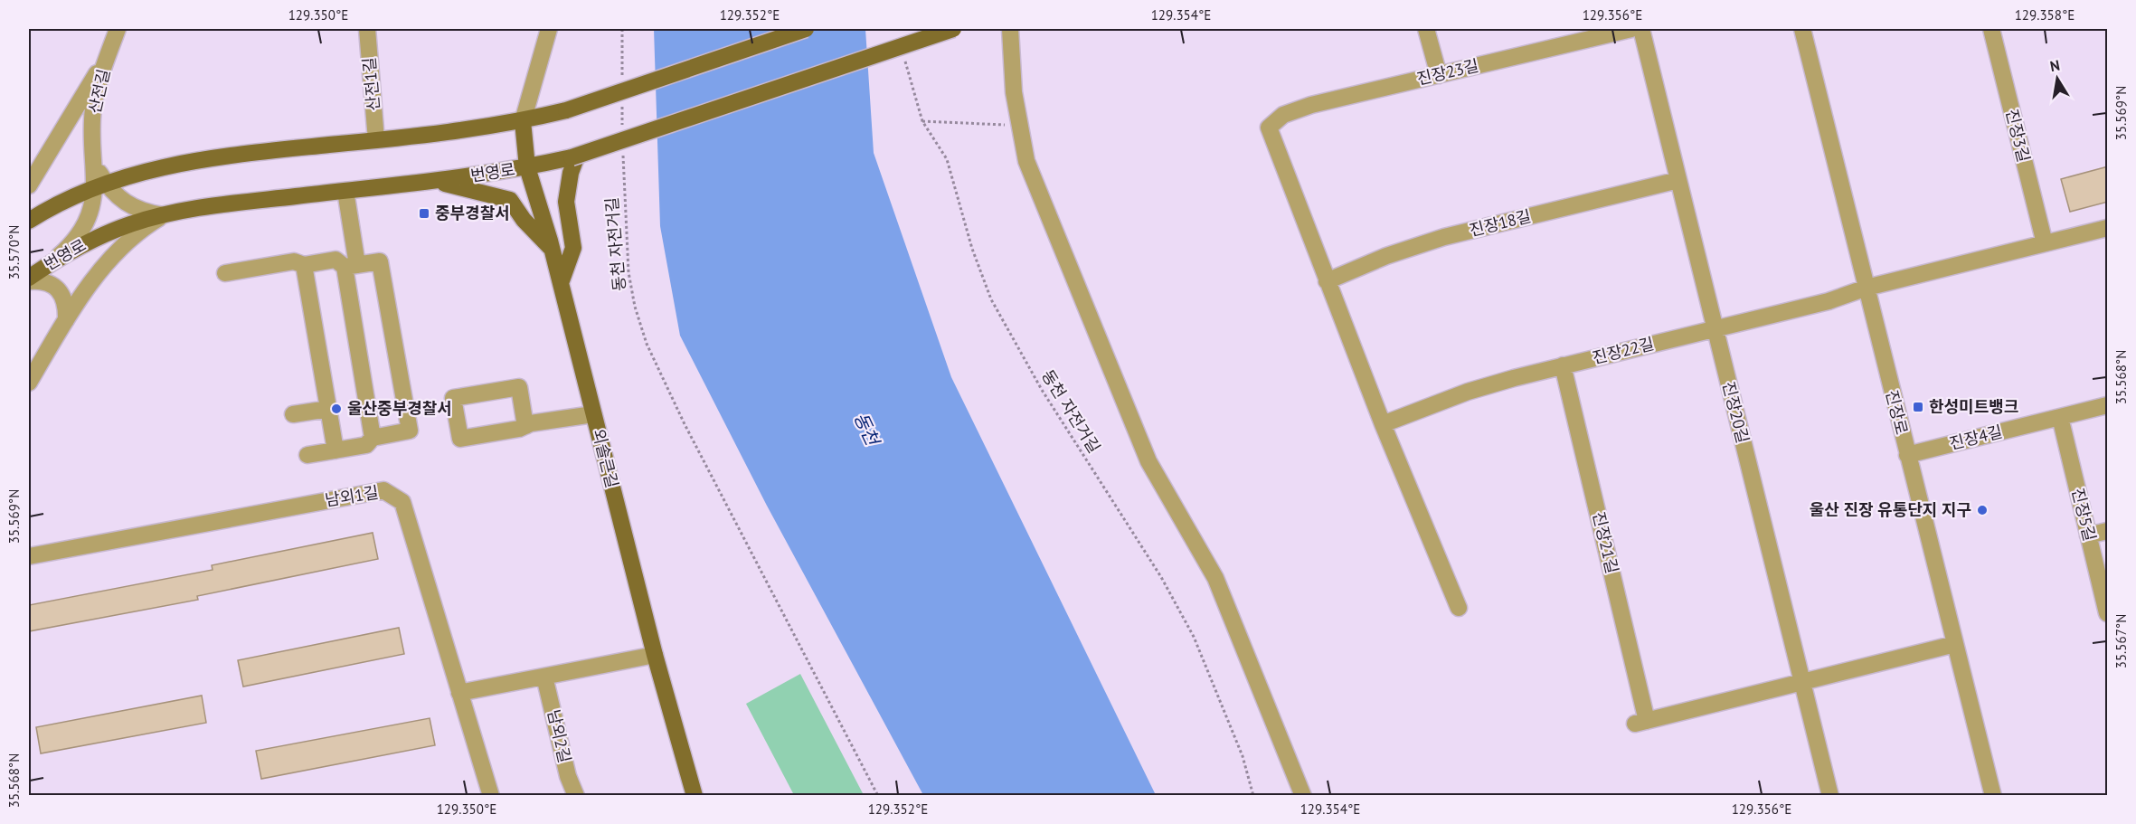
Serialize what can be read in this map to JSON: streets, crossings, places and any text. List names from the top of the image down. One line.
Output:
{"streets":{"main road":["번영로","외솔큰길"],"street":["진장23길","산전1길","산전길","진장3길","진장18길","진장22길","진장20길","진장로","진장4길","남외1길","진장5길","진장21길","남외2길"],"path":["동천 자전거길"]},"crossings":[["진장23길","진장18길"],["번영로","외솔큰길"],["진장18길","진장20길"],["진장22길","진장20길"],["진장22길","진장로"],["진장22길","진장21길"],["진장20길","진장21길"],["진장로","진장4길"],["진장로","진장21길"],["진장4길","진장5길"]],"water":["동천"],"places":{"transit":["중부경찰서","한성미트뱅크"],"other":["울산중부경찰서","울산 진장 유통단지 지구"]},"north":"top","coordinates":["129.350°E","129.352°E","129.354°E","129.356°E","129.358°E","35.569°N","35.570°N","35.568°N","35.567°N"]}
